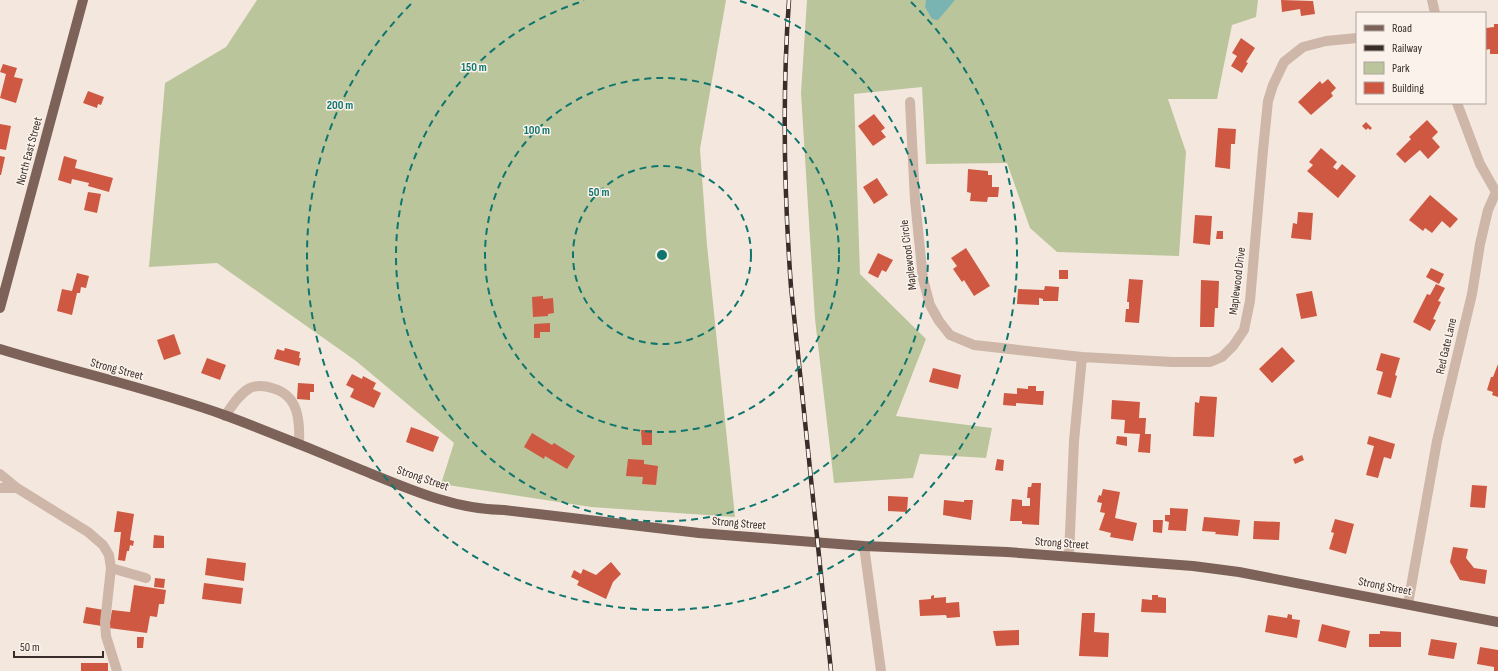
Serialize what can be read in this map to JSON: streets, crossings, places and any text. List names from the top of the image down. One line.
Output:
{"streets":{"main road":["North East Street","Strong Street"],"street":["Maplewood Circle","Maplewood Drive","Red Gate Lane"]},"crossings":[["Maplewood Circle","Maplewood Drive"],["Red Gate Lane","Strong Street"]],"legend":["Road","Railway","Park","Building"],"scale_bar":"50 m","rings":["150 m","200 m","100 m","50 m"]}
